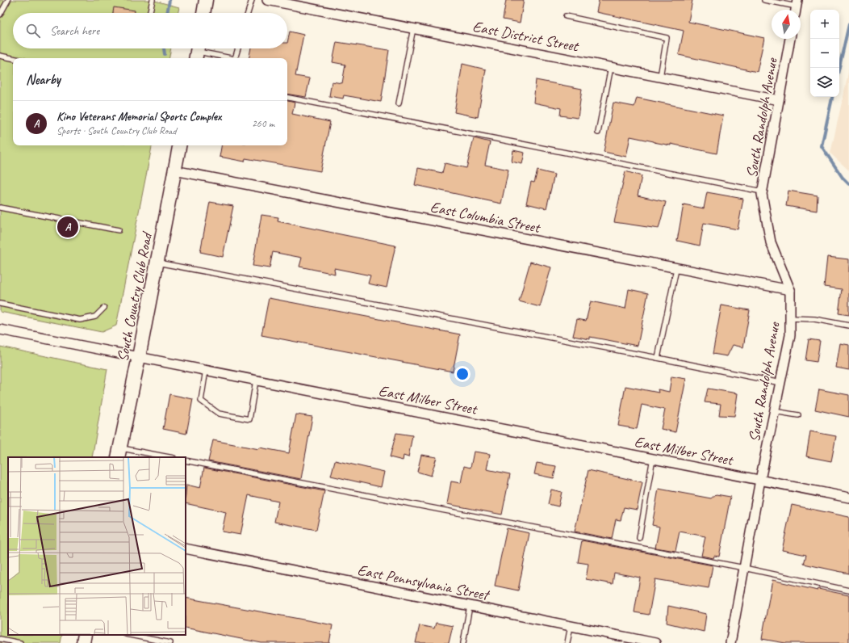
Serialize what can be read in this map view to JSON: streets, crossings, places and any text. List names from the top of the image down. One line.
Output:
{"streets":{"street":["East District Street","South Randolph Avenue","East Columbia Street","South Country Club Road","East Milber Street","East Pennsylvania Street"]},"crossings":[["East District Street","South Randolph Avenue"],["South Randolph Avenue","East Columbia Street"],["South Randolph Avenue","East Milber Street"],["East Columbia Street","South Country Club Road"],["South Country Club Road","East Milber Street"]],"north":"top","page":{"map_buttons":["+","−"],"search":"Search here","heading":"Nearby","list":[{"mark":"A","name":"Kino Veterans Memorial Sports Complex","note":"Sports · South Country Club Road","value":"260 m"}],"pins":"A"}}
